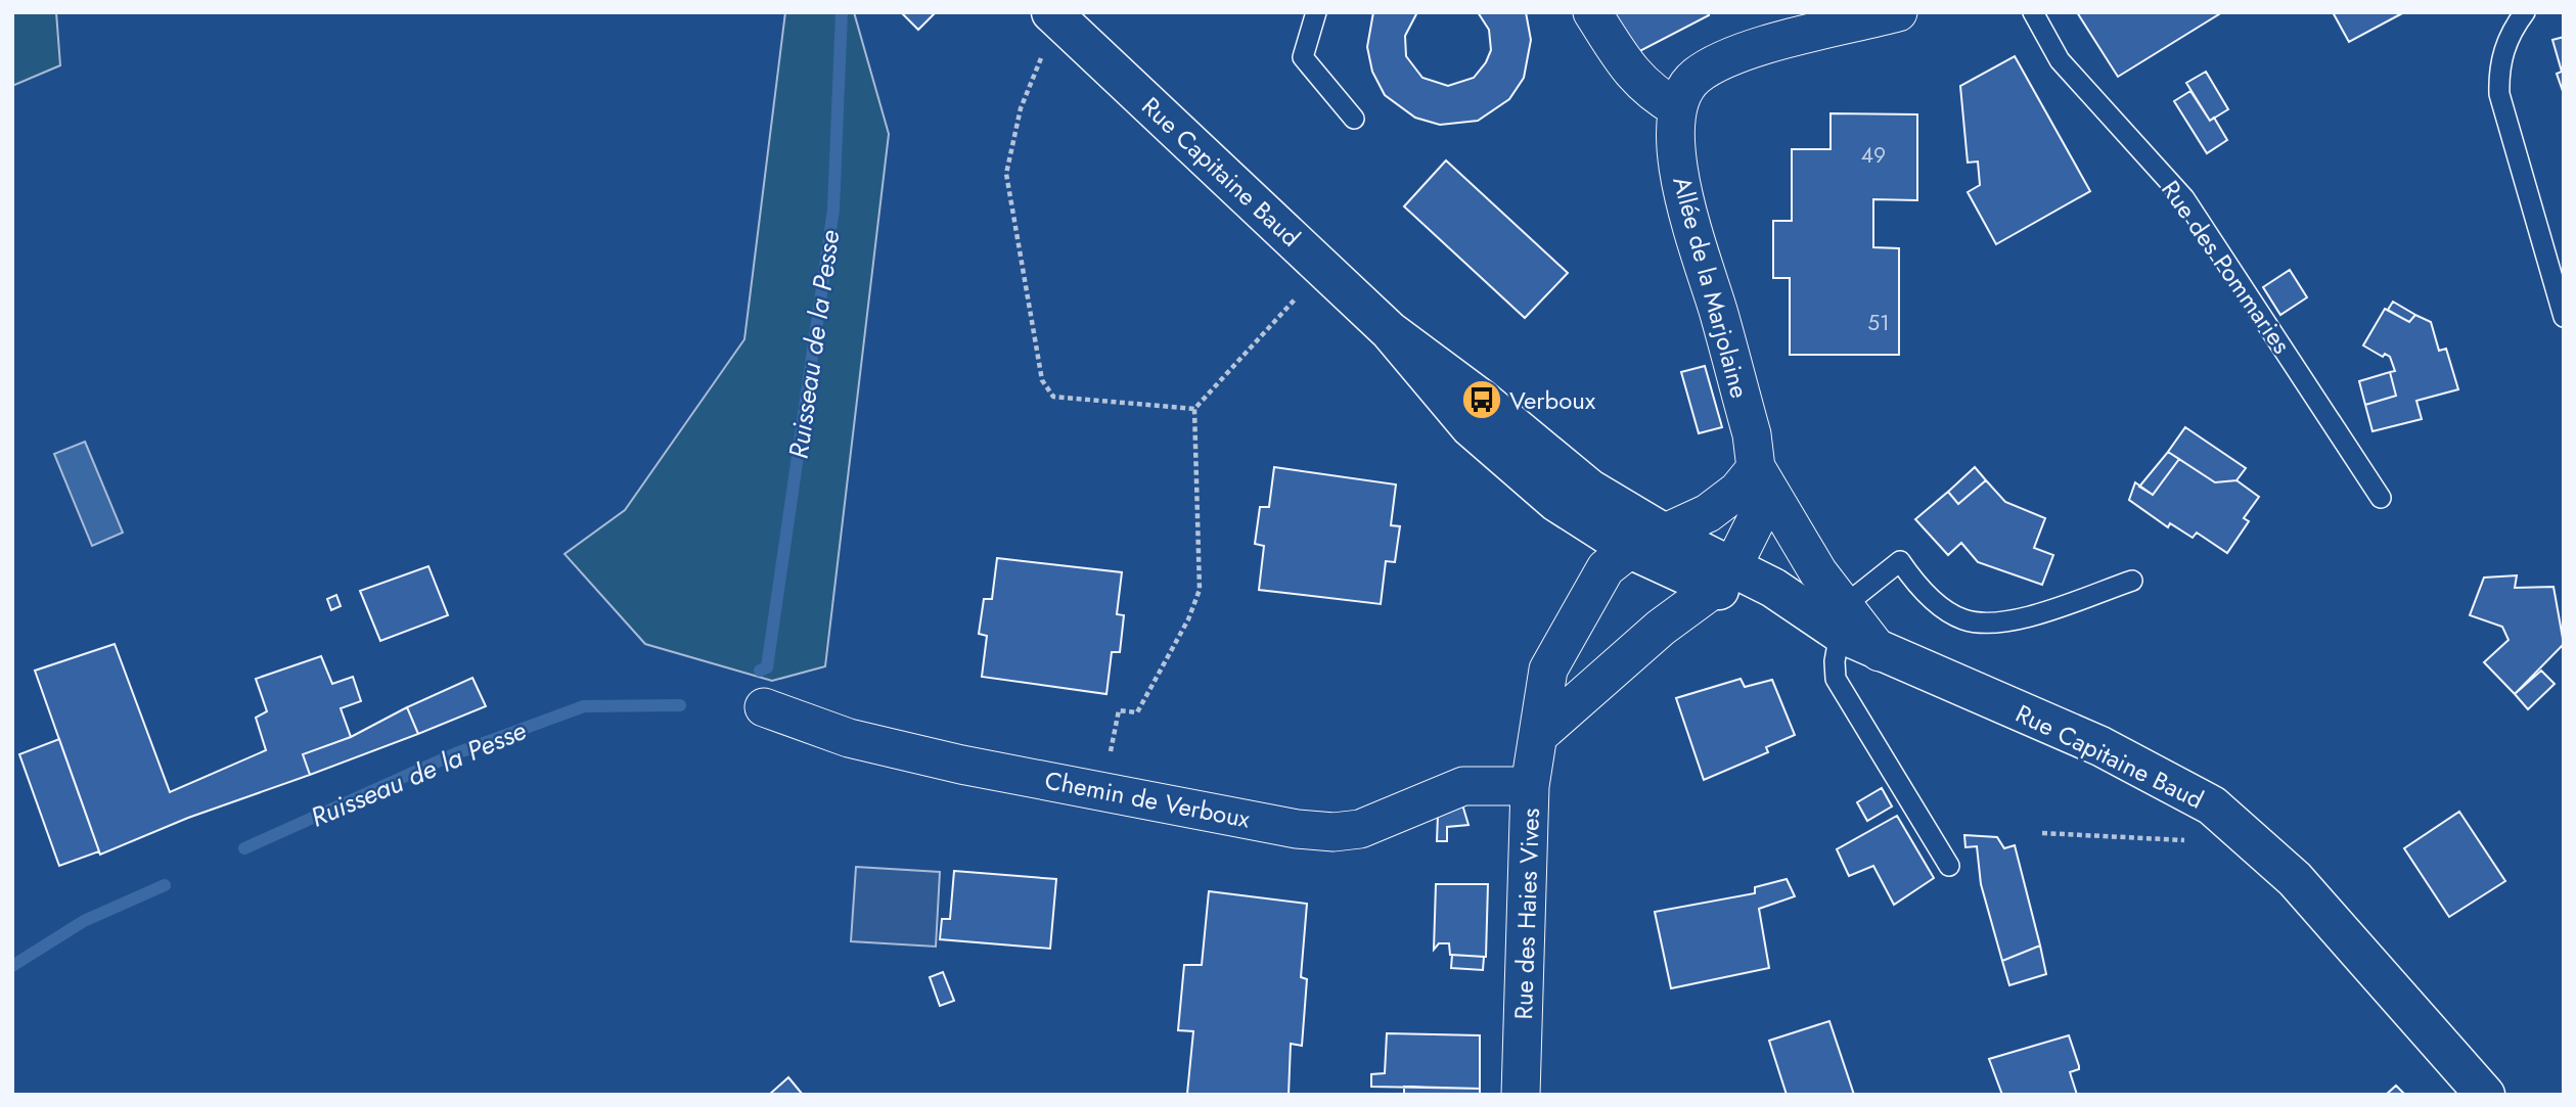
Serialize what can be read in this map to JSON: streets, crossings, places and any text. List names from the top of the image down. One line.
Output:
{"streets":{"main road":["Rue Capitaine Baud"],"street":["Allée de la Marjolaine","Chemin de Verboux","Rue des Haies Vives"],"lane":["Rue des Pommaries"]},"crossings":[["Rue Capitaine Baud","Allée de la Marjolaine"],["Rue Capitaine Baud","Rue des Haies Vives"],["Chemin de Verboux","Rue des Haies Vives"]],"water":["Ruisseau de la Pesse"],"places":{"bus stop":["Verboux"]},"house_numbers":["49","51"]}
